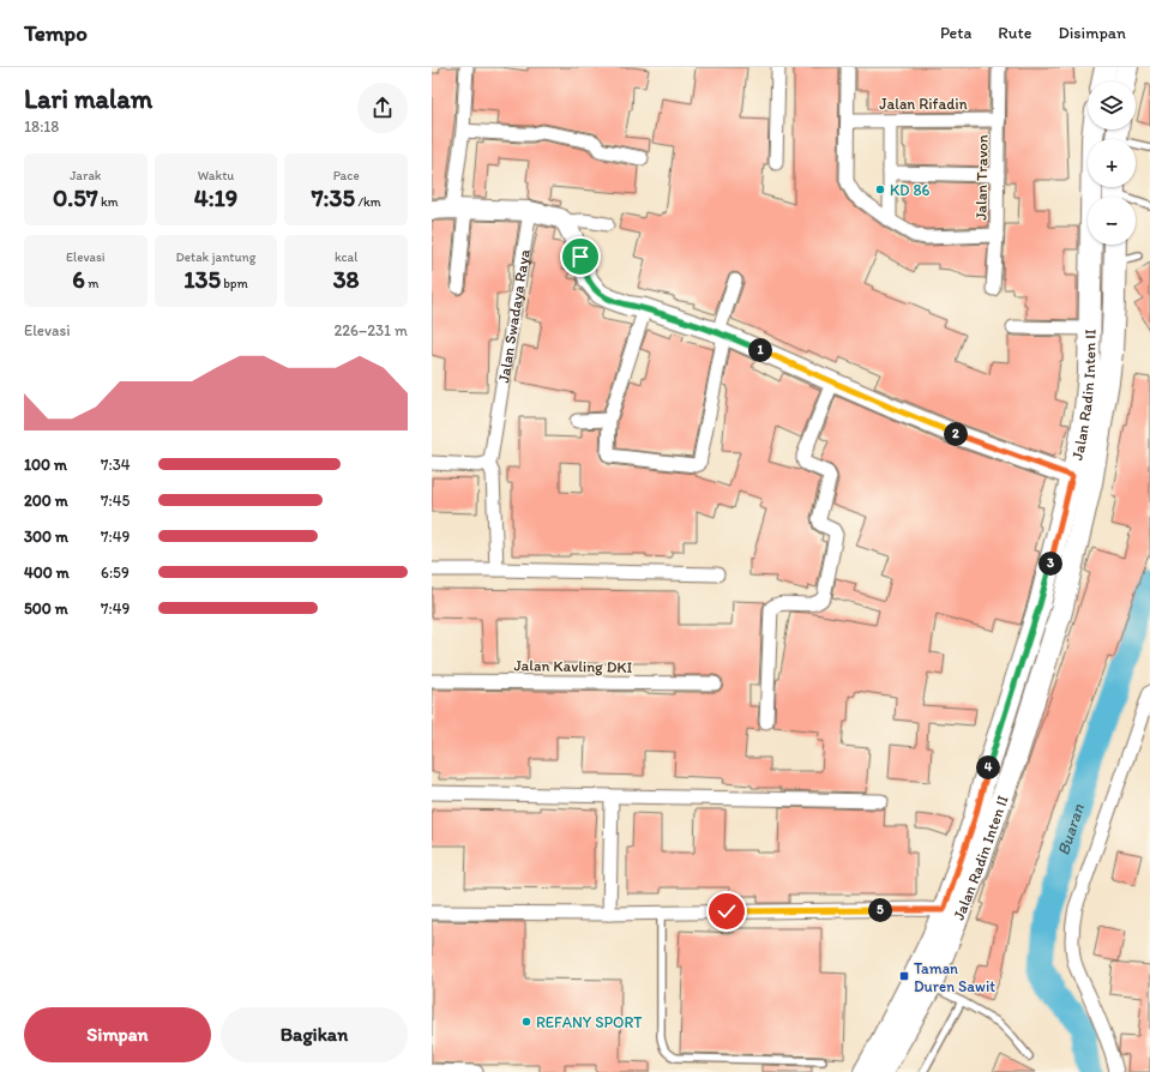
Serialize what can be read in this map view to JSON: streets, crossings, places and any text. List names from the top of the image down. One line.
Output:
{"streets":{"main road":["Jalan Radin Inten II"],"street":["Jalan Rifadin","Jalan Travon","Jalan Swadaya Raya","Jalan Kavling DKI"]},"crossings":[["Jalan Rifadin","Jalan Travon"]],"water":["Buaran"],"places":{"other":["KD 86","REFANY SPORT"],"transit":["Taman Duren Sawit"]},"page":{"header":"Tempo","nav":["Peta","Rute","Disimpan"],"heading":["Lari malam","18:18"],"map_buttons":["+","−"],"stats":[["Jarak","0.57 km"],["Waktu","4:19"],["Pace","7:35 /km"],["Elevasi","6 m"],["Detak jantung","135 bpm"],["kcal","38"]],"chart":["Elevasi","226–231 m"],"pins":["1","2","3","4","5"],"list":[{"name":"100 m","note":"7:34"},{"name":"200 m","note":"7:45"},{"name":"300 m","note":"7:49"},{"name":"400 m","note":"6:59"},{"name":"500 m","note":"7:49"}],"buttons":["Simpan","Bagikan"]}}
